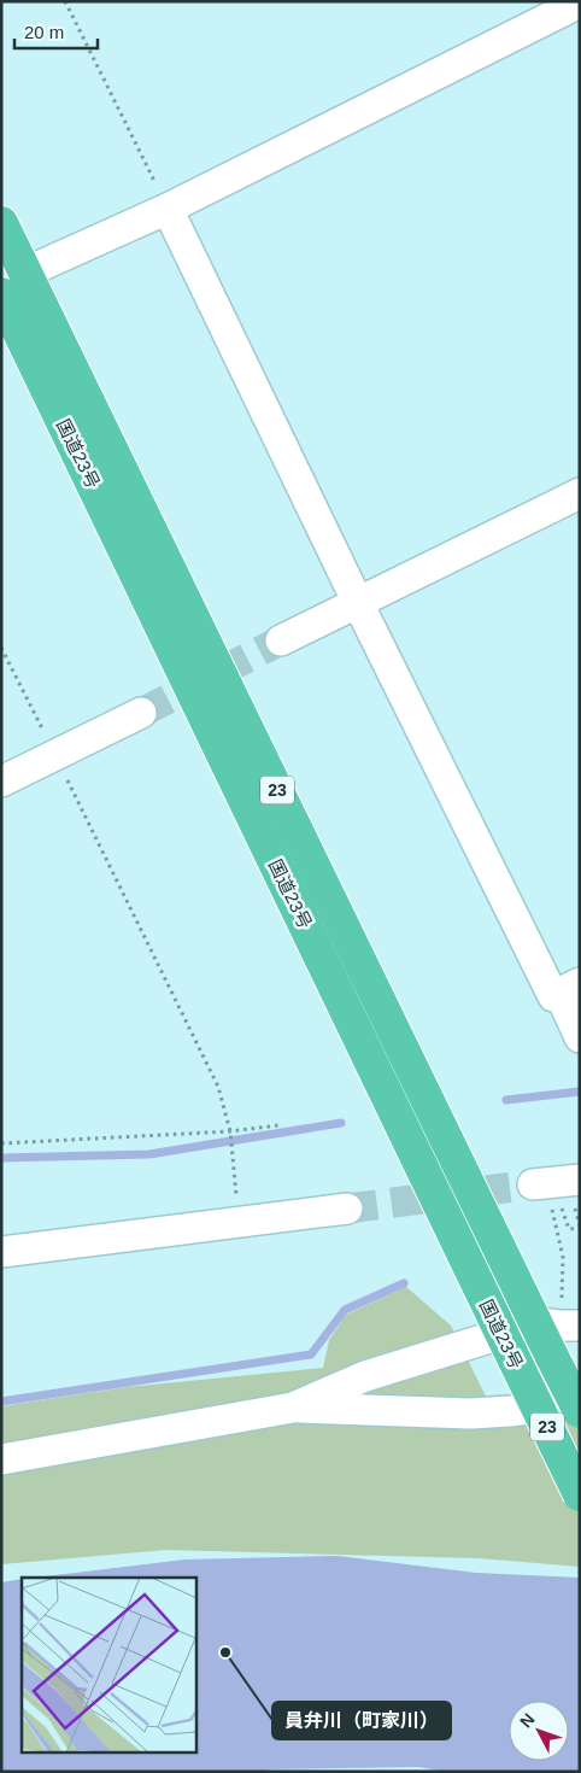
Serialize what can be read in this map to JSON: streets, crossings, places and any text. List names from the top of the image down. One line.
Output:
{"streets":{"highway":["国道23号","23"]},"places":["員弁川（町家川）"],"scale_bar":"20 m","north":"top left"}
